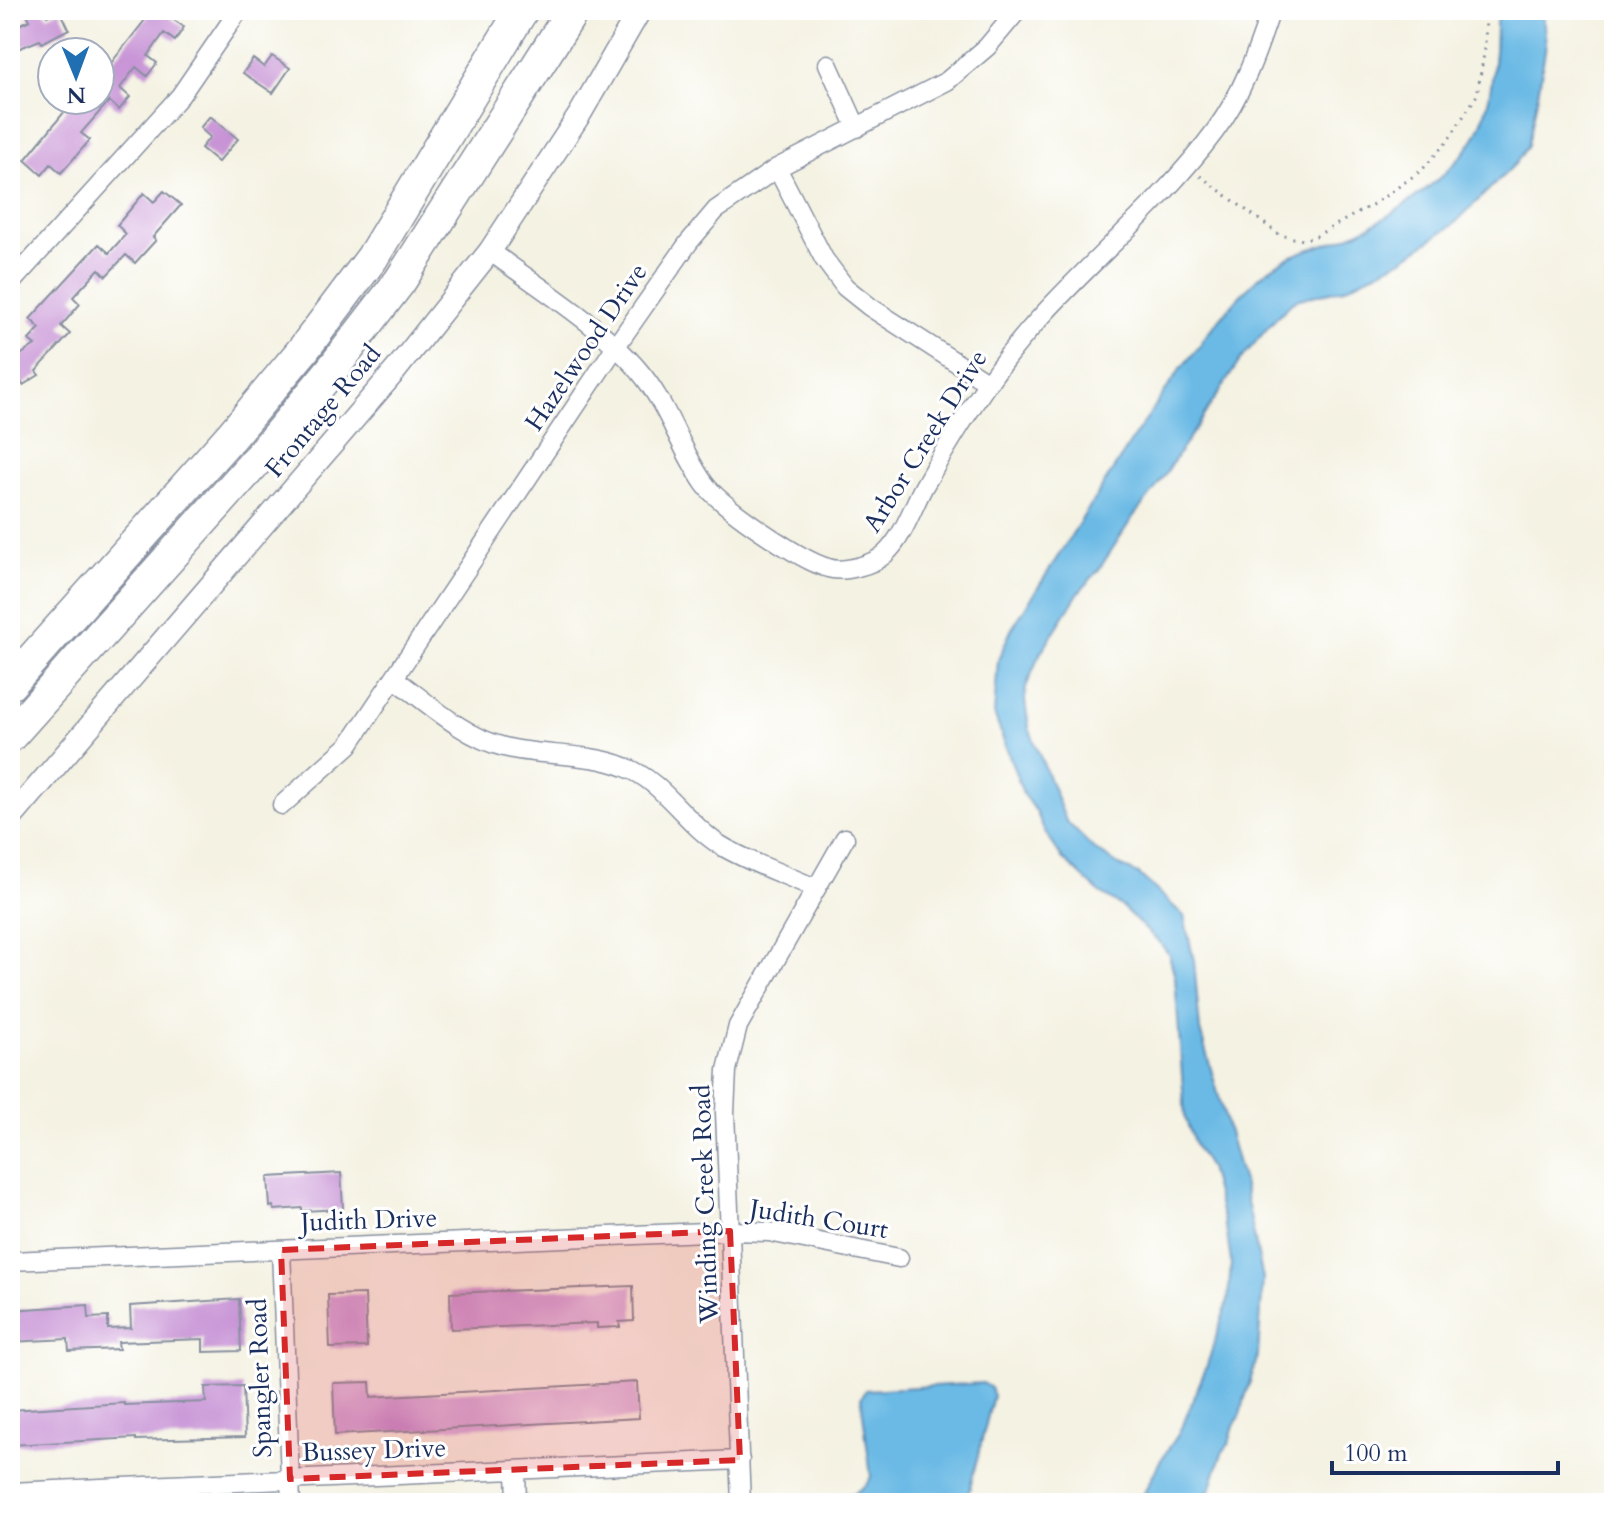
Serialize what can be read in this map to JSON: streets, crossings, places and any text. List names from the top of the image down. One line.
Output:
{"streets":{"street":["Hazelwood Drive","Frontage Road","Arbor Creek Drive","Winding Creek Road","Judith Court","Judith Drive","Spangler Road","Bussey Drive"]},"crossings":[["Hazelwood Drive","Arbor Creek Drive"],["Frontage Road","Arbor Creek Drive"],["Winding Creek Road","Judith Court"],["Winding Creek Road","Judith Drive"],["Winding Creek Road","Bussey Drive"],["Judith Court","Judith Drive"],["Judith Drive","Spangler Road"],["Spangler Road","Bussey Drive"]],"scale_bar":"100 m","north":"bottom"}
